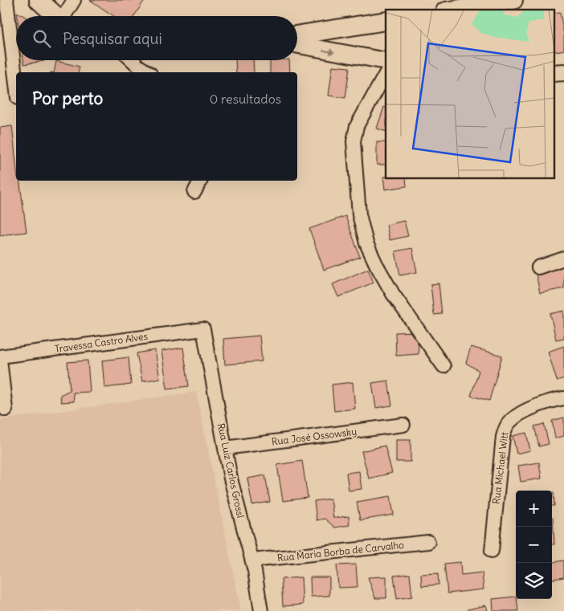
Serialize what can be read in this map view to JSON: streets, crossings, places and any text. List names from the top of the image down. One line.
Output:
{"streets":{"street":["Travessa Castro Alves","Rua José Ossowsky","Rua Michael Witt","Rua Luiz Carlos Grossl","Rua Maria Borba de Carvalho"]},"crossings":[["Travessa Castro Alves","Rua Luiz Carlos Grossl"],["Rua José Ossowsky","Rua Luiz Carlos Grossl"],["Rua Luiz Carlos Grossl","Rua Maria Borba de Carvalho"]],"page":{"search":"Pesquisar aqui","heading":["Por perto","0 resultados"],"map_buttons":["+","−"]}}
